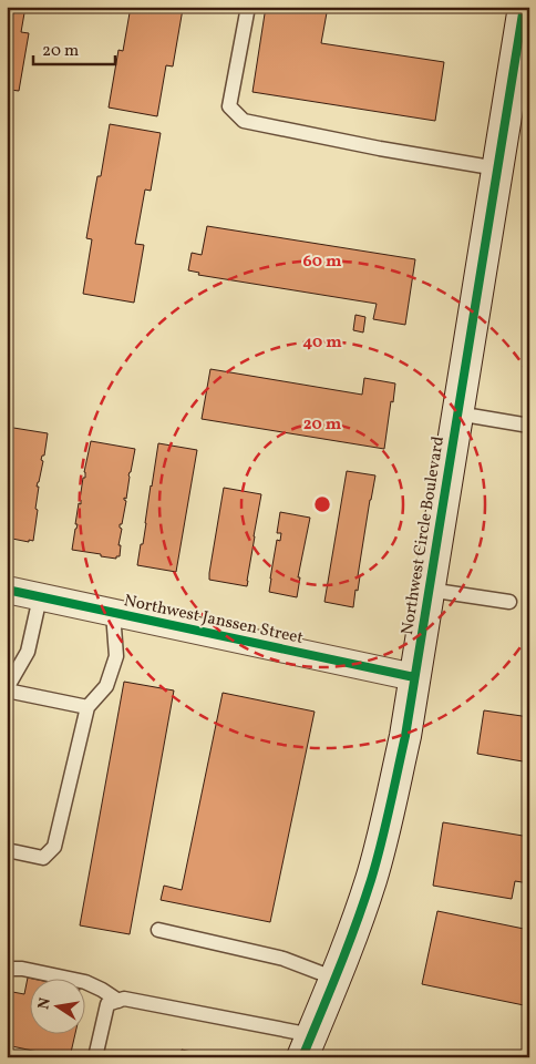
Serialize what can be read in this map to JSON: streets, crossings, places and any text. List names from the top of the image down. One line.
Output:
{"streets":{"main road":["Northwest Circle Boulevard"],"street":["Northwest Janssen Street"]},"crossings":[["Northwest Circle Boulevard","Northwest Janssen Street"]],"scale_bar":"20 m","north":"left","rings":["60 m","40 m","20 m"]}
